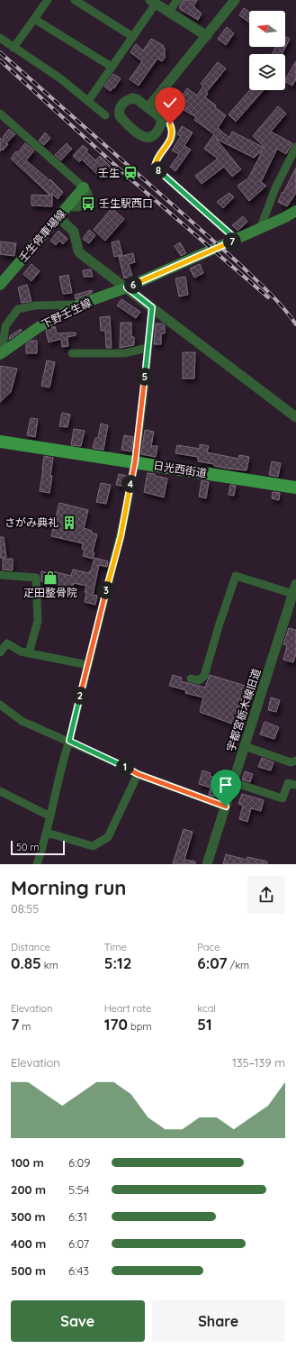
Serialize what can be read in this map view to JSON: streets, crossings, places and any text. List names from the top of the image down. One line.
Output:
{"streets":{"main road":["壬生停車場線","下野壬生線","日光西街道"],"street":["宇都宮栃木線旧道"]},"places":{"station":["壬生"],"bus stop":["壬生駅西口"],"building":["さがみ典礼"],"shop":["疋田整骨院"]},"scale_bar":"50 m","north":"left","page":{"pins":["8","7","6","5","4","3","2","1"],"scale":"50 m","heading":["Morning run","08:55"],"stats":[["Distance","0.85 km"],["Time","5:12"],["Pace","6:07 /km"],["Elevation","7 m"],["Heart rate","170 bpm"],["kcal","51"]],"chart":["Elevation","135–139 m"],"list":[{"name":"100 m","note":"6:09"},{"name":"200 m","note":"5:54"},{"name":"300 m","note":"6:31"},{"name":"400 m","note":"6:07"},{"name":"500 m","note":"6:43"}],"buttons":["Save","Share"]}}
